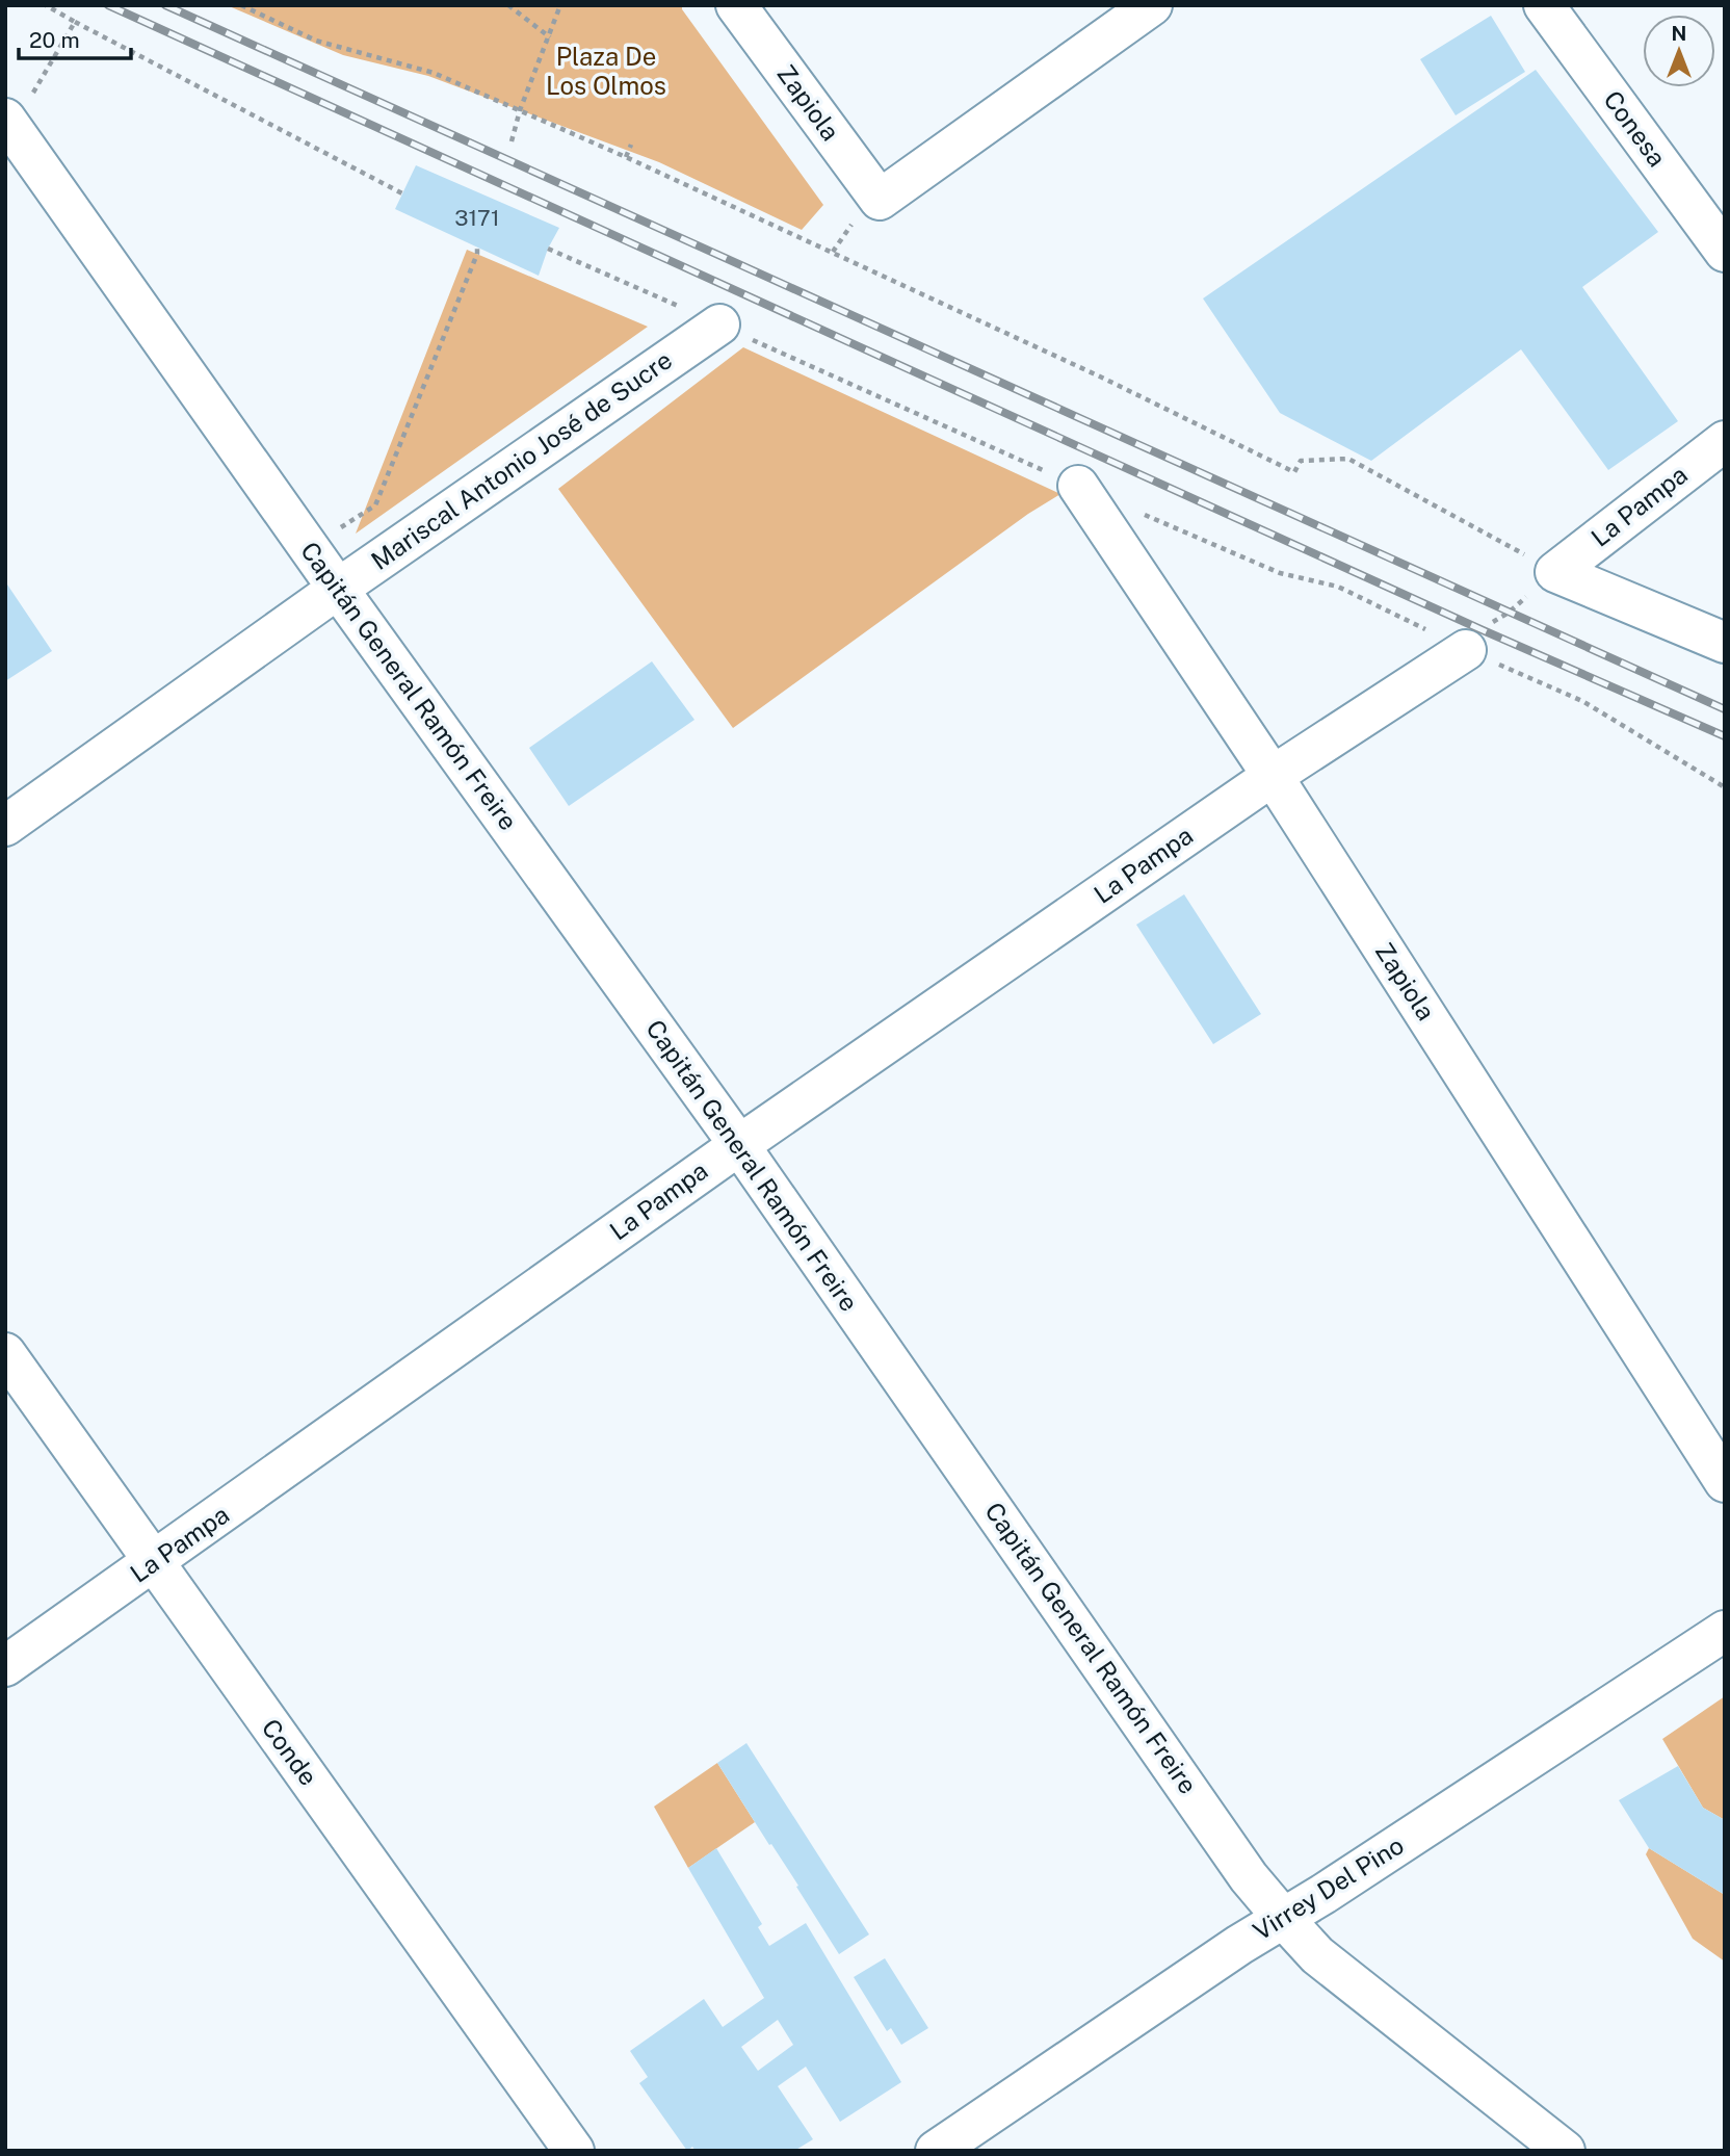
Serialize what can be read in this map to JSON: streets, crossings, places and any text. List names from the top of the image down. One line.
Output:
{"streets":{"street":["Zapiola","Conesa","Mariscal Antonio José de Sucre","La Pampa","Capitán General Ramón Freire","Conde","Virrey Del Pino"]},"crossings":[["Zapiola","La Pampa"],["Mariscal Antonio José de Sucre","Capitán General Ramón Freire"],["La Pampa","Capitán General Ramón Freire"],["La Pampa","Conde"],["Capitán General Ramón Freire","Virrey Del Pino"]],"parks":["Plaza De Los Olmos"],"house_numbers":["3171"],"scale_bar":"20 m","north":"top"}
